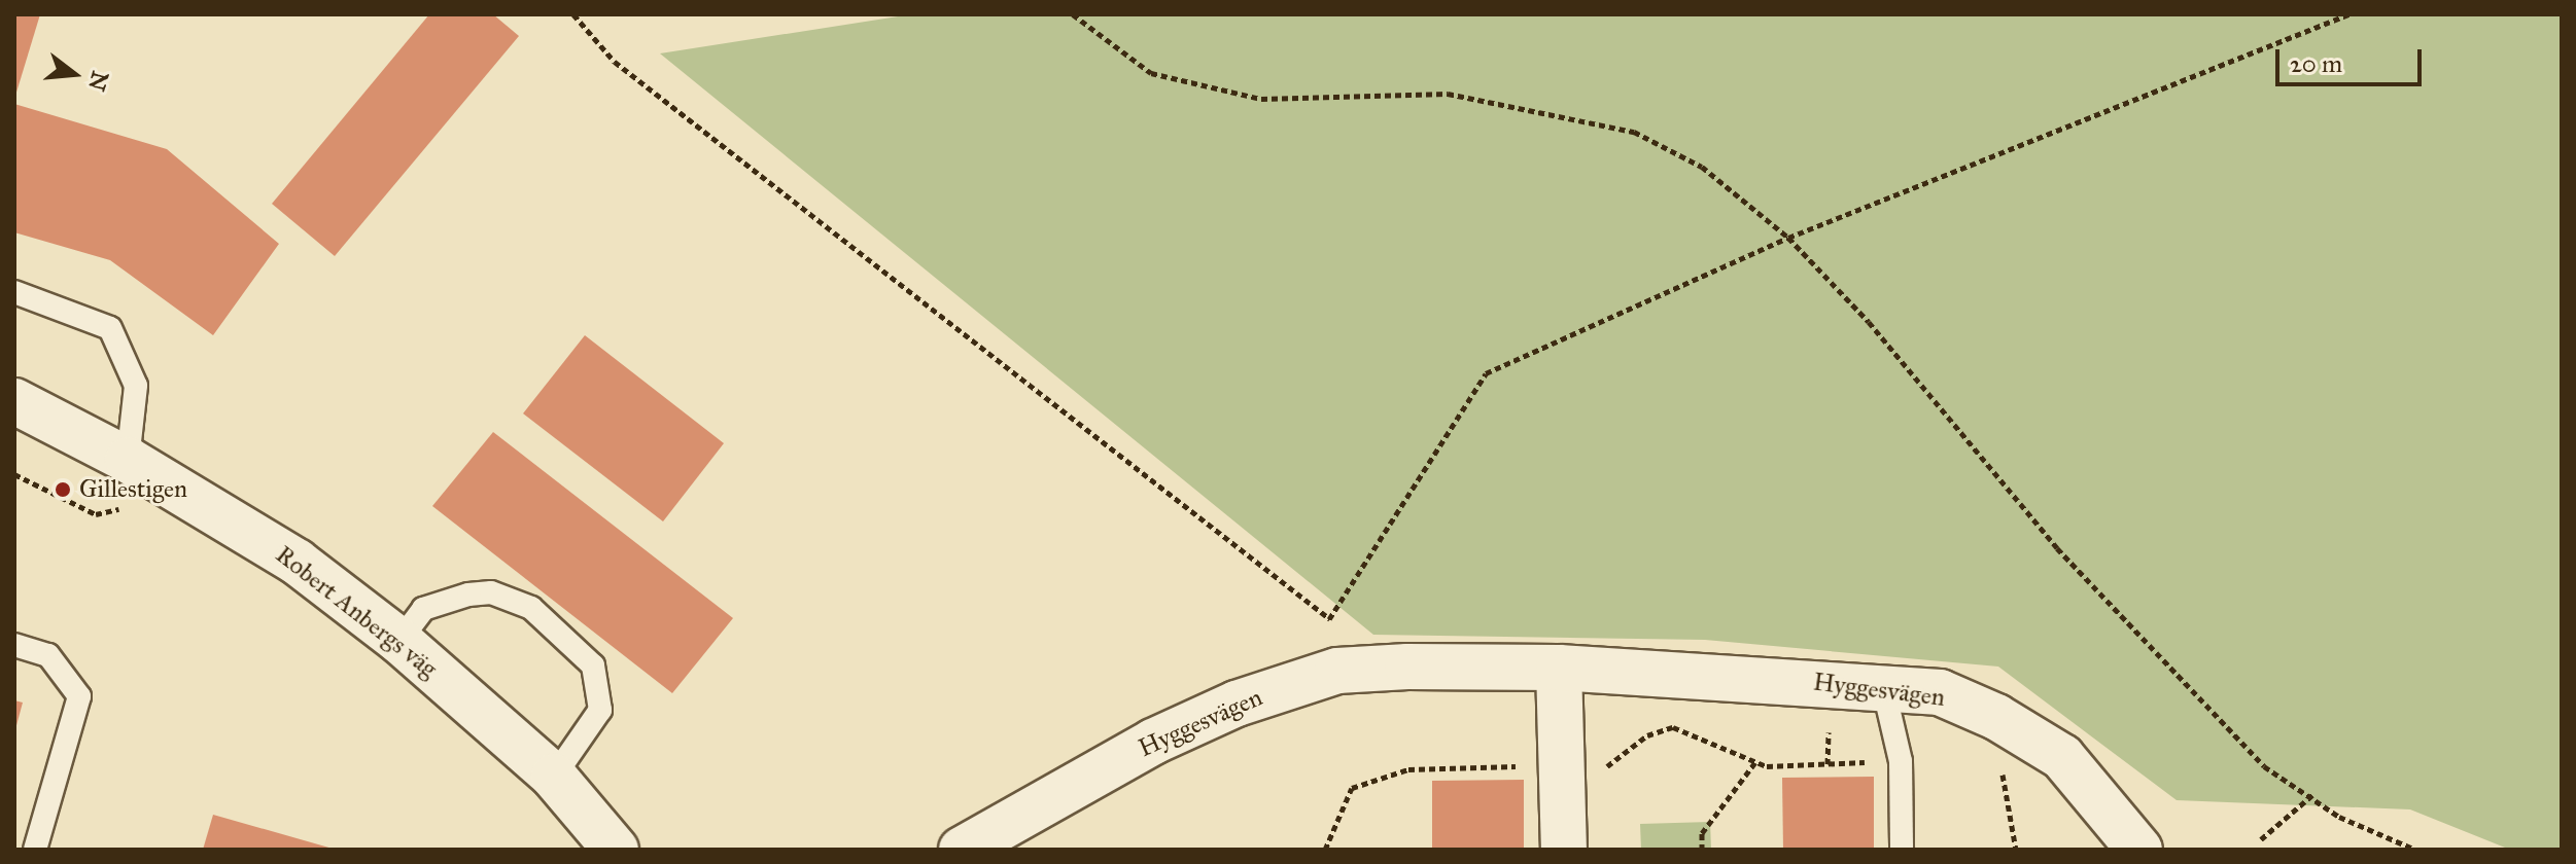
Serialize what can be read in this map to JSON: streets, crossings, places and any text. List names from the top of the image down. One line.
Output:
{"streets":{"street":["Robert Anbergs väg","Hyggesvägen"]},"places":["Gillestigen"],"scale_bar":"20 m","north":"right"}
